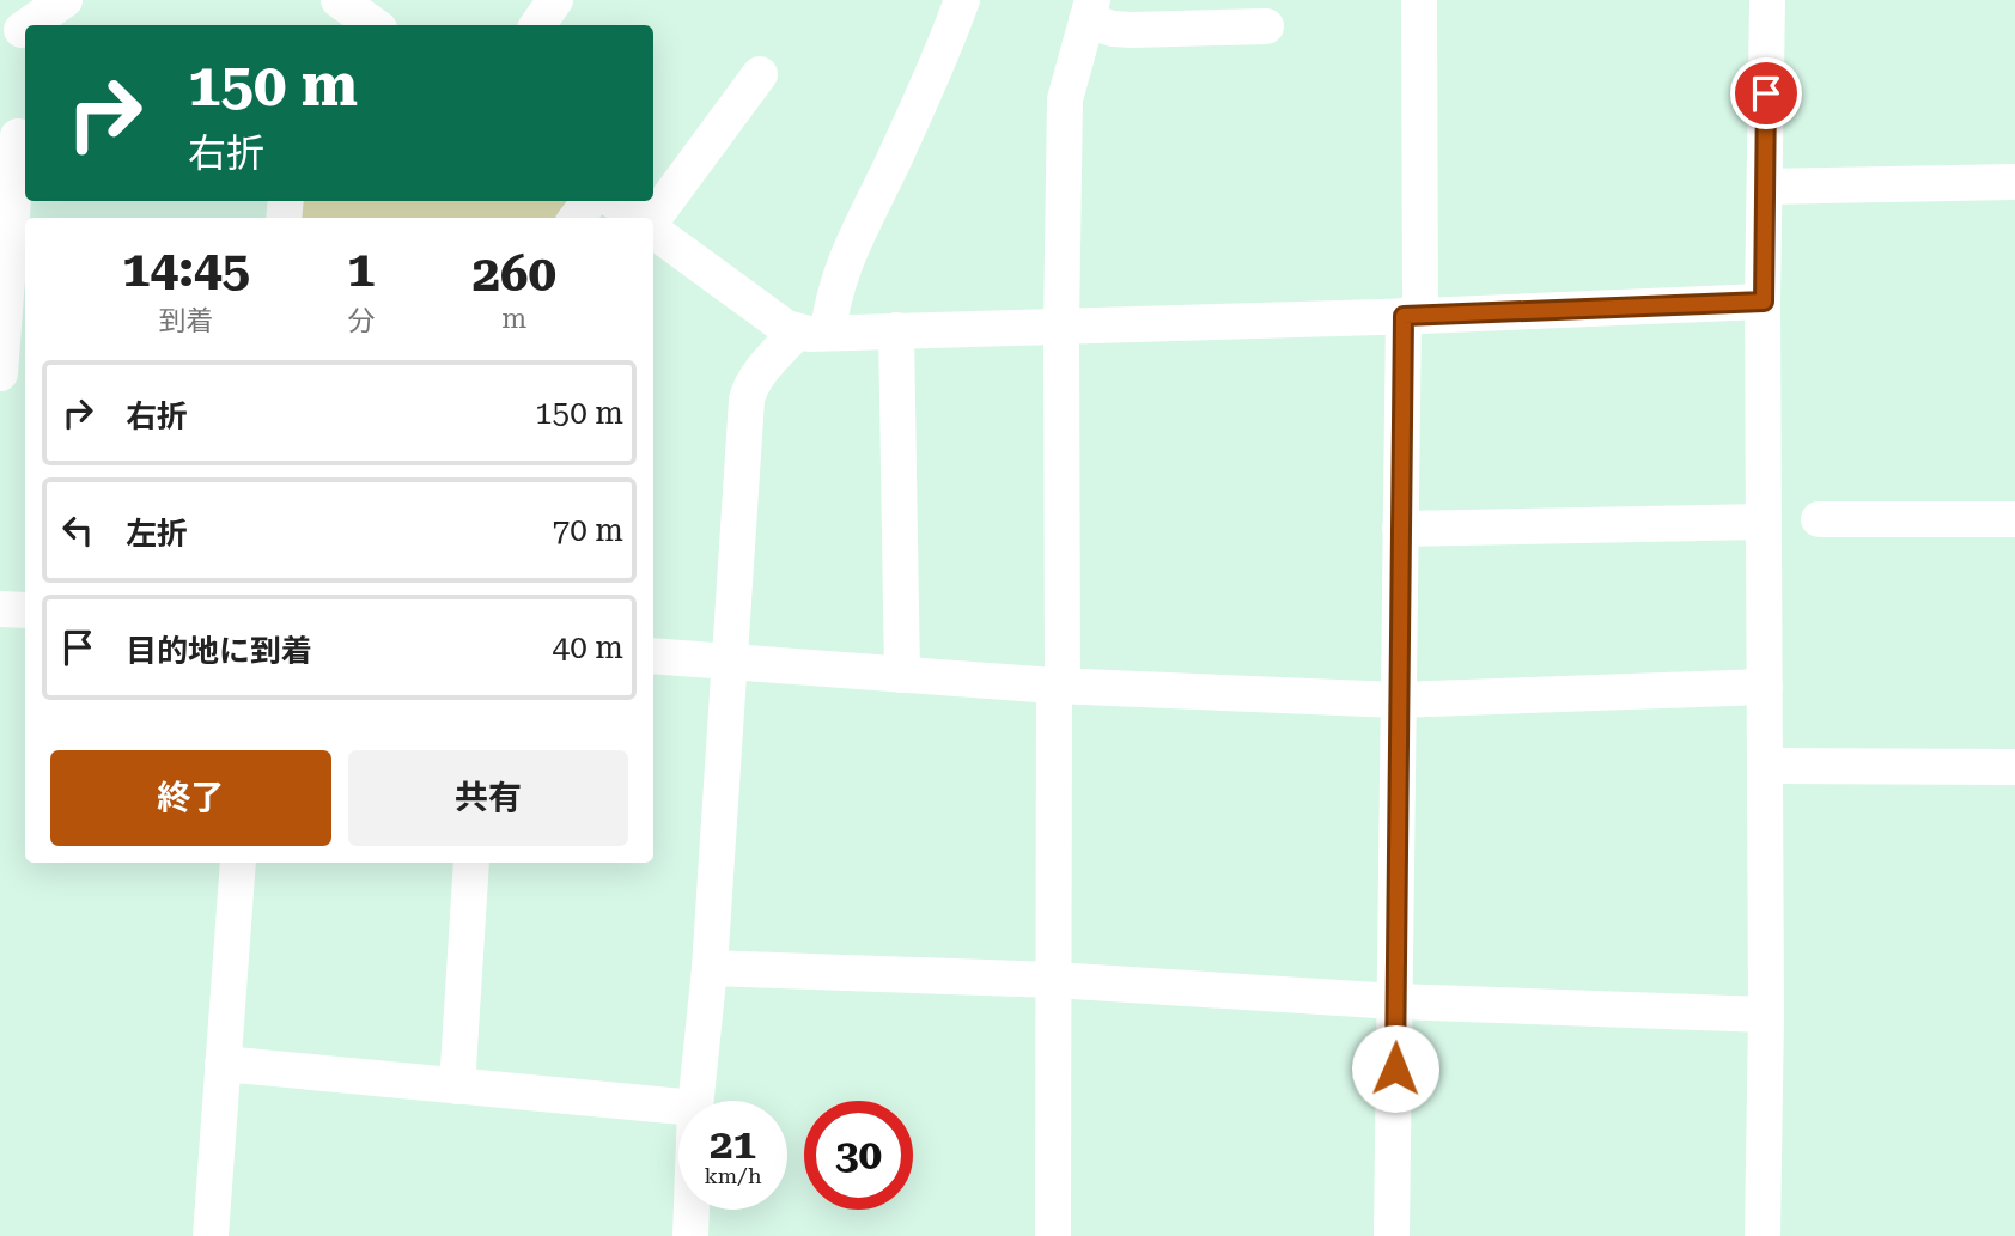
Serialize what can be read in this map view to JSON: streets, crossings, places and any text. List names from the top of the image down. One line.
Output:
{"page":{"turn":["150 m","右折"],"eta":["14:45","到着","1","分","260","m"],"list":[{"name":"右折","value":"150 m"},{"name":"左折","value":"70 m"},{"name":"目的地に到着","value":"40 m"}],"buttons":["終了","共有"],"speed":"21 km/h","limit":"30"}}
